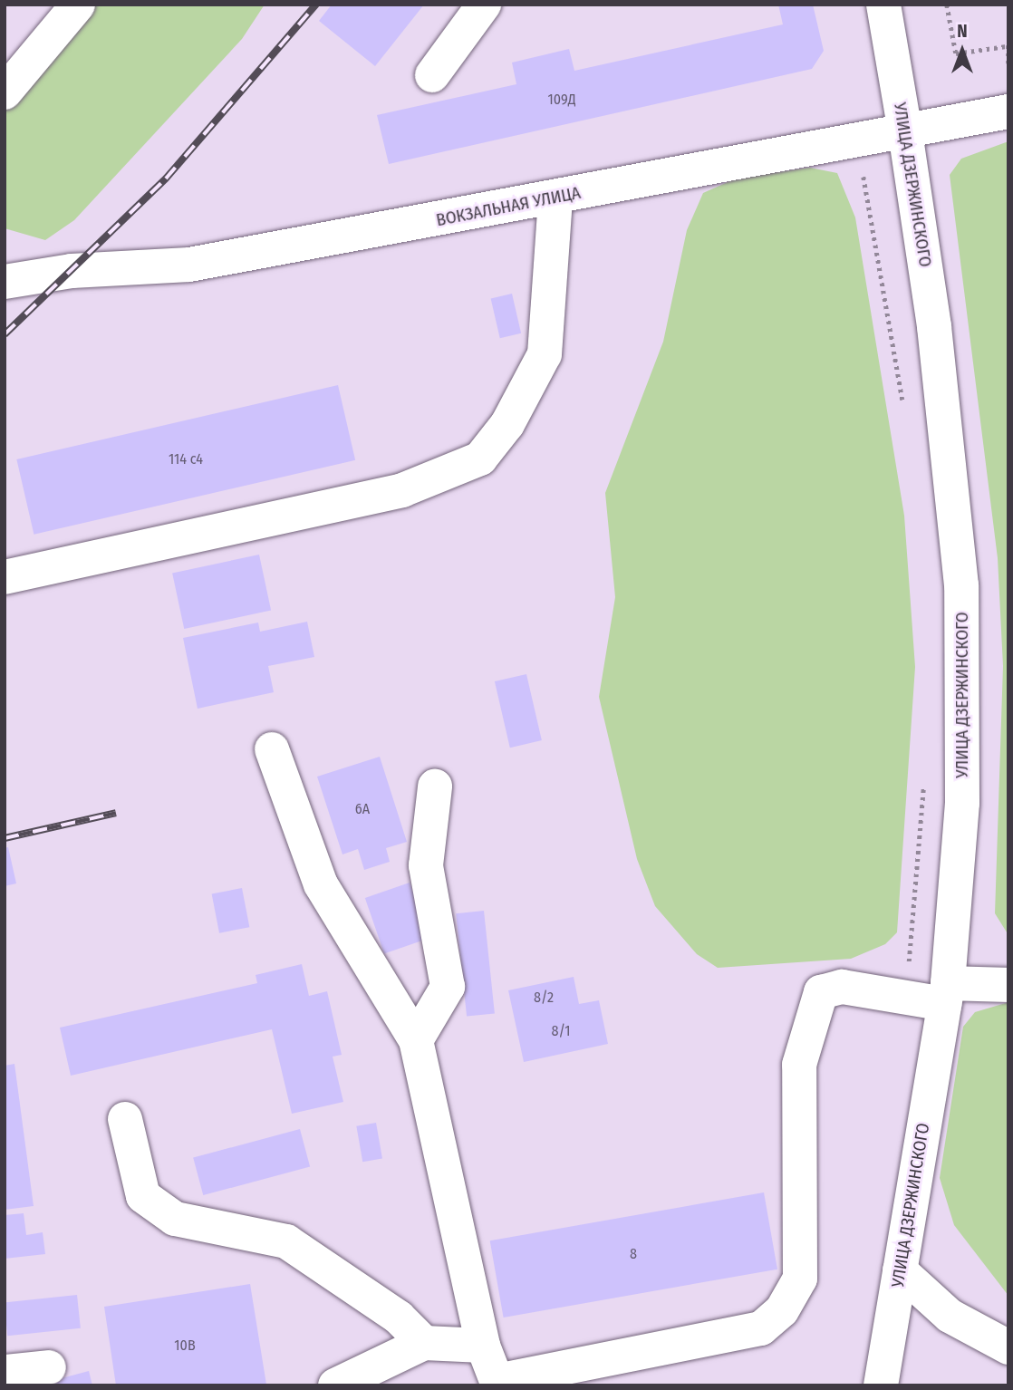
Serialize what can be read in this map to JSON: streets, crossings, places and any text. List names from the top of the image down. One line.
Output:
{"streets":{"main road":["УЛИЦА ДЗЕРЖИНСКОГО","ВОКЗАЛЬНАЯ УЛИЦА"]},"crossings":[["УЛИЦА ДЗЕРЖИНСКОГО","ВОКЗАЛЬНАЯ УЛИЦА"]],"house_numbers":["109Д","114 с4","6А","8/2","8/1","8","10В"],"north":"top"}
